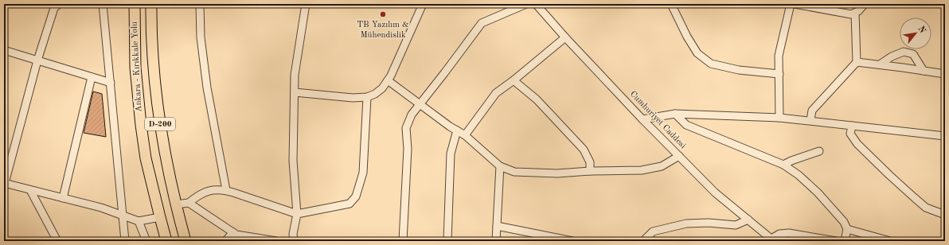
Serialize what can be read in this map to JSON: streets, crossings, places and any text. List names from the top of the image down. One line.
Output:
{"streets":{"highway":["Ankara - Kırıkkale Yolu","D-200"],"street":["Cumhuriyet Caddesi"]},"places":["TB Yazılım & Mühendislik"],"north":"top right"}
